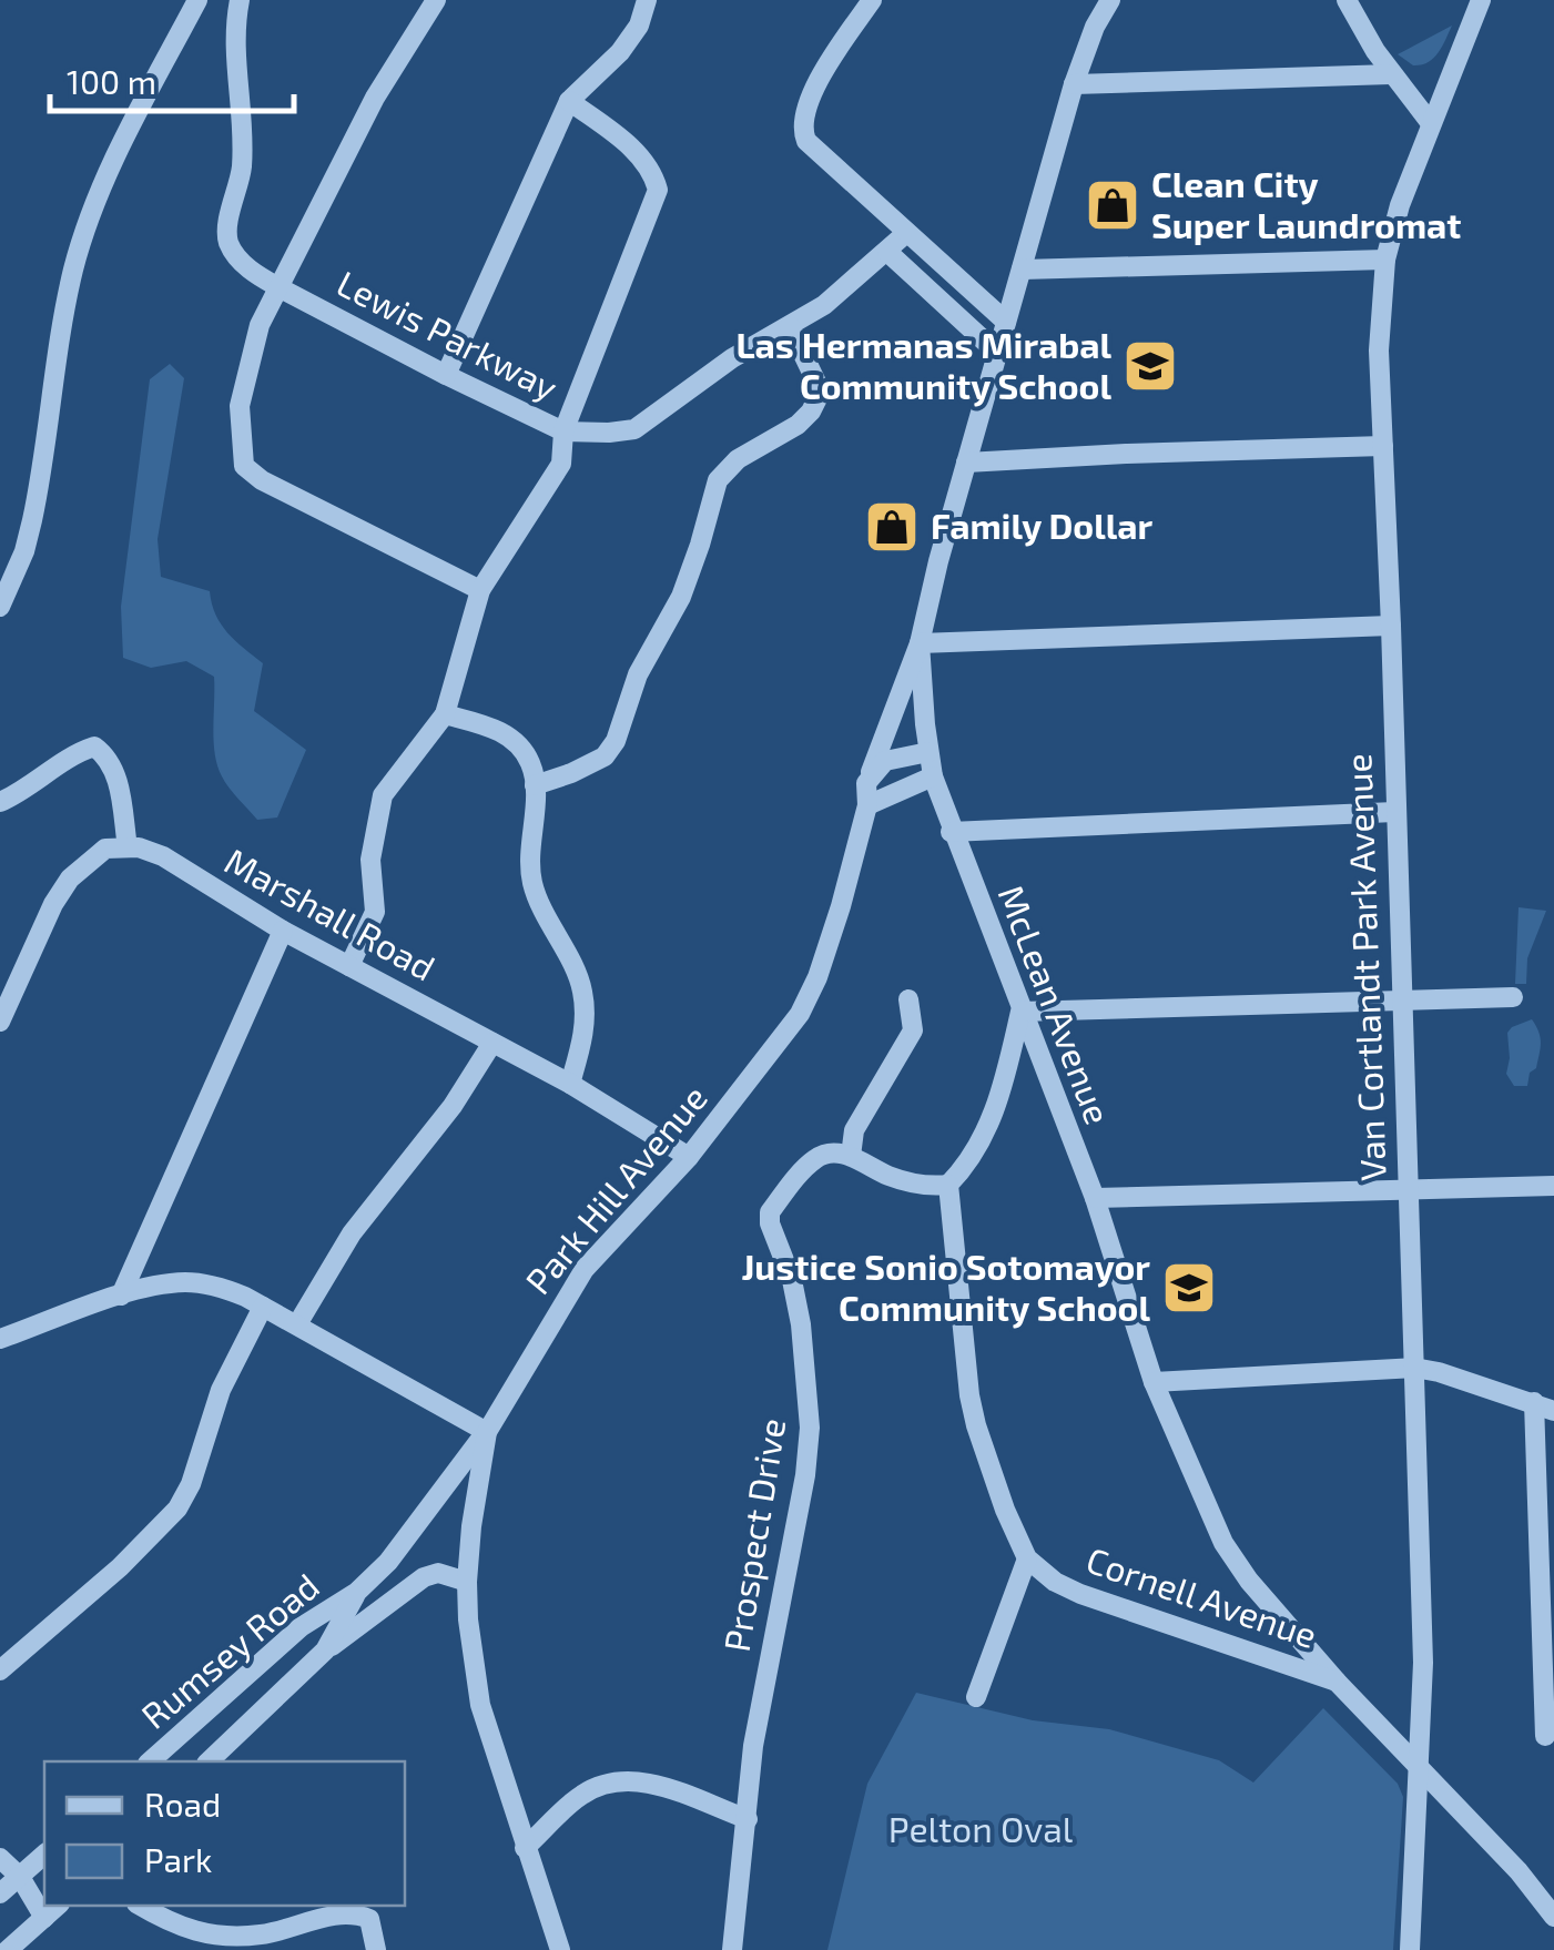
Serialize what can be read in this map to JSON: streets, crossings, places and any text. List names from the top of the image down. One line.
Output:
{"streets":{"street":["Lewis Parkway","Marshall Road","Van Cortlandt Park Avenue","McLean Avenue","Park Hill Avenue","Prospect Drive","Cornell Avenue","Rumsey Road"]},"crossings":[["Marshall Road","Park Hill Avenue"],["Van Cortlandt Park Avenue","McLean Avenue"],["McLean Avenue","Cornell Avenue"],["Park Hill Avenue","Rumsey Road"]],"parks":["Pelton Oval"],"places":{"shop":["Clean City Super Laundromat","Family Dollar"],"school or university":["Las Hermanas Mirabal Community School","Justice Sonio Sotomayor Community School"]},"legend":["Road","Park"],"scale_bar":"100 m"}
